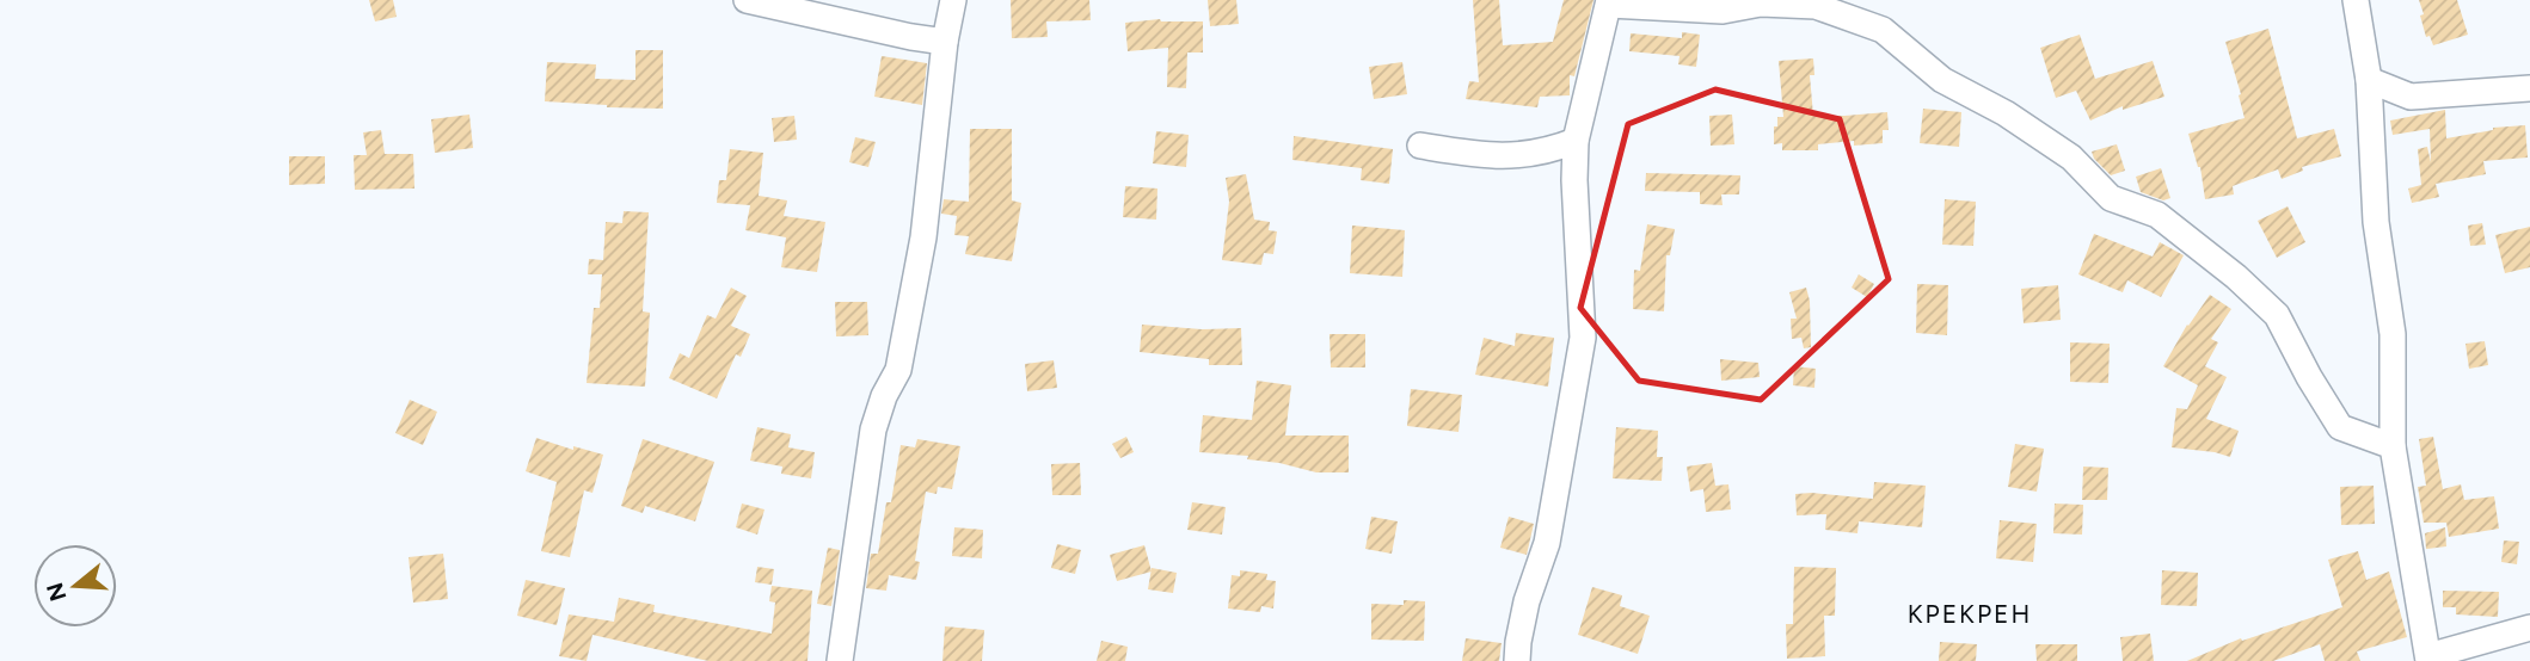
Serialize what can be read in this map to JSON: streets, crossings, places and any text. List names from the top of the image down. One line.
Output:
{"districts":["KPEKPEH"],"north":"left"}
